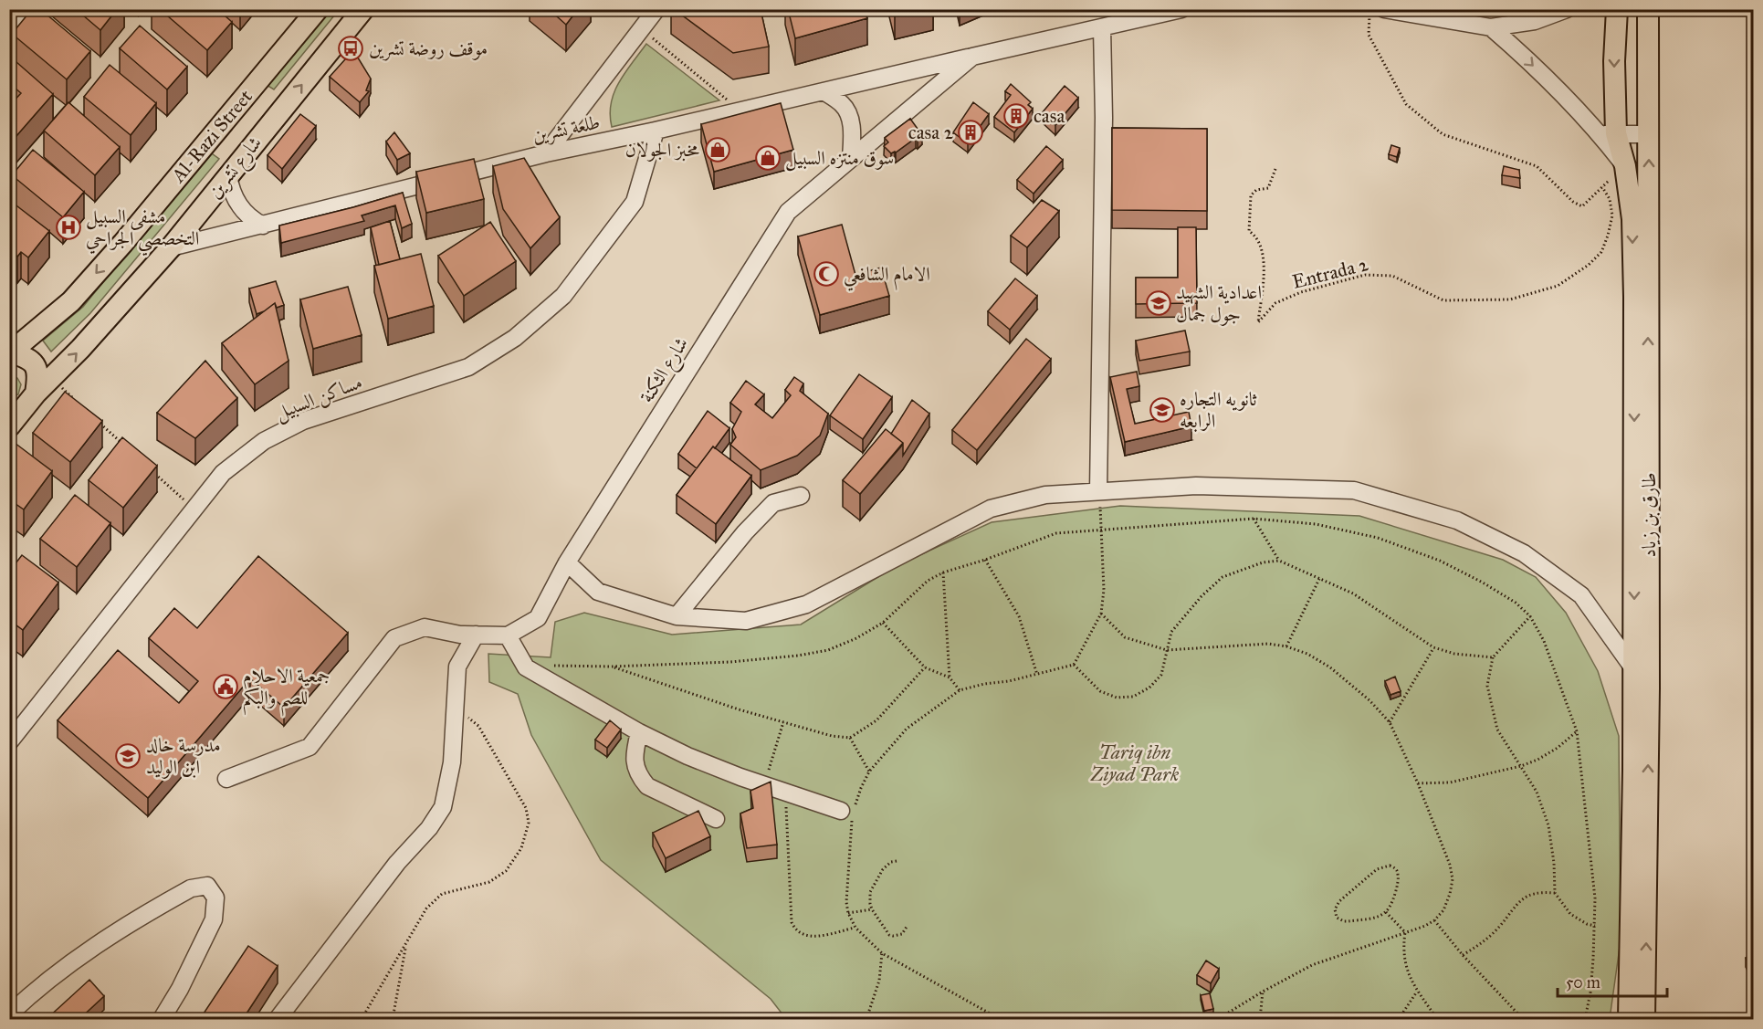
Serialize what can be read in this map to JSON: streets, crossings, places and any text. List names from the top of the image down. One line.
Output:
{"streets":{"main road":["Al-Razi Street","شارع تشرين","طارق بن زياد"],"street":["طلعة تشرين","شارع الثكنة","مساكن السبيل"],"path":["Entrada 2"]},"crossings":[["طلعة تشرين","شارع تشرين"],["طلعة تشرين","شارع الثكنة"],["طلعة تشرين","مساكن السبيل"]],"one_way":["Al-Razi Street","شارع تشرين"],"parks":["Tariq ibn Ziyad Park"],"places":{"bus stop":["موقف روضة تشرين"],"building":["casa","casa 2"],"shop":["مخبز الجولان","سوق منتزه السبيل"],"hospital":["مشفى السبيل التخصصي الجراحي"],"mosque":["الامام الشافعي"],"school or university":["اعدادية الشهيد جول جمال","ثانويه التجاره الرابعه","مدرسة خالد ابن الوليد"],"public building":["جمعية الاحلام للصم والبكم"]},"scale_bar":"50 m"}
